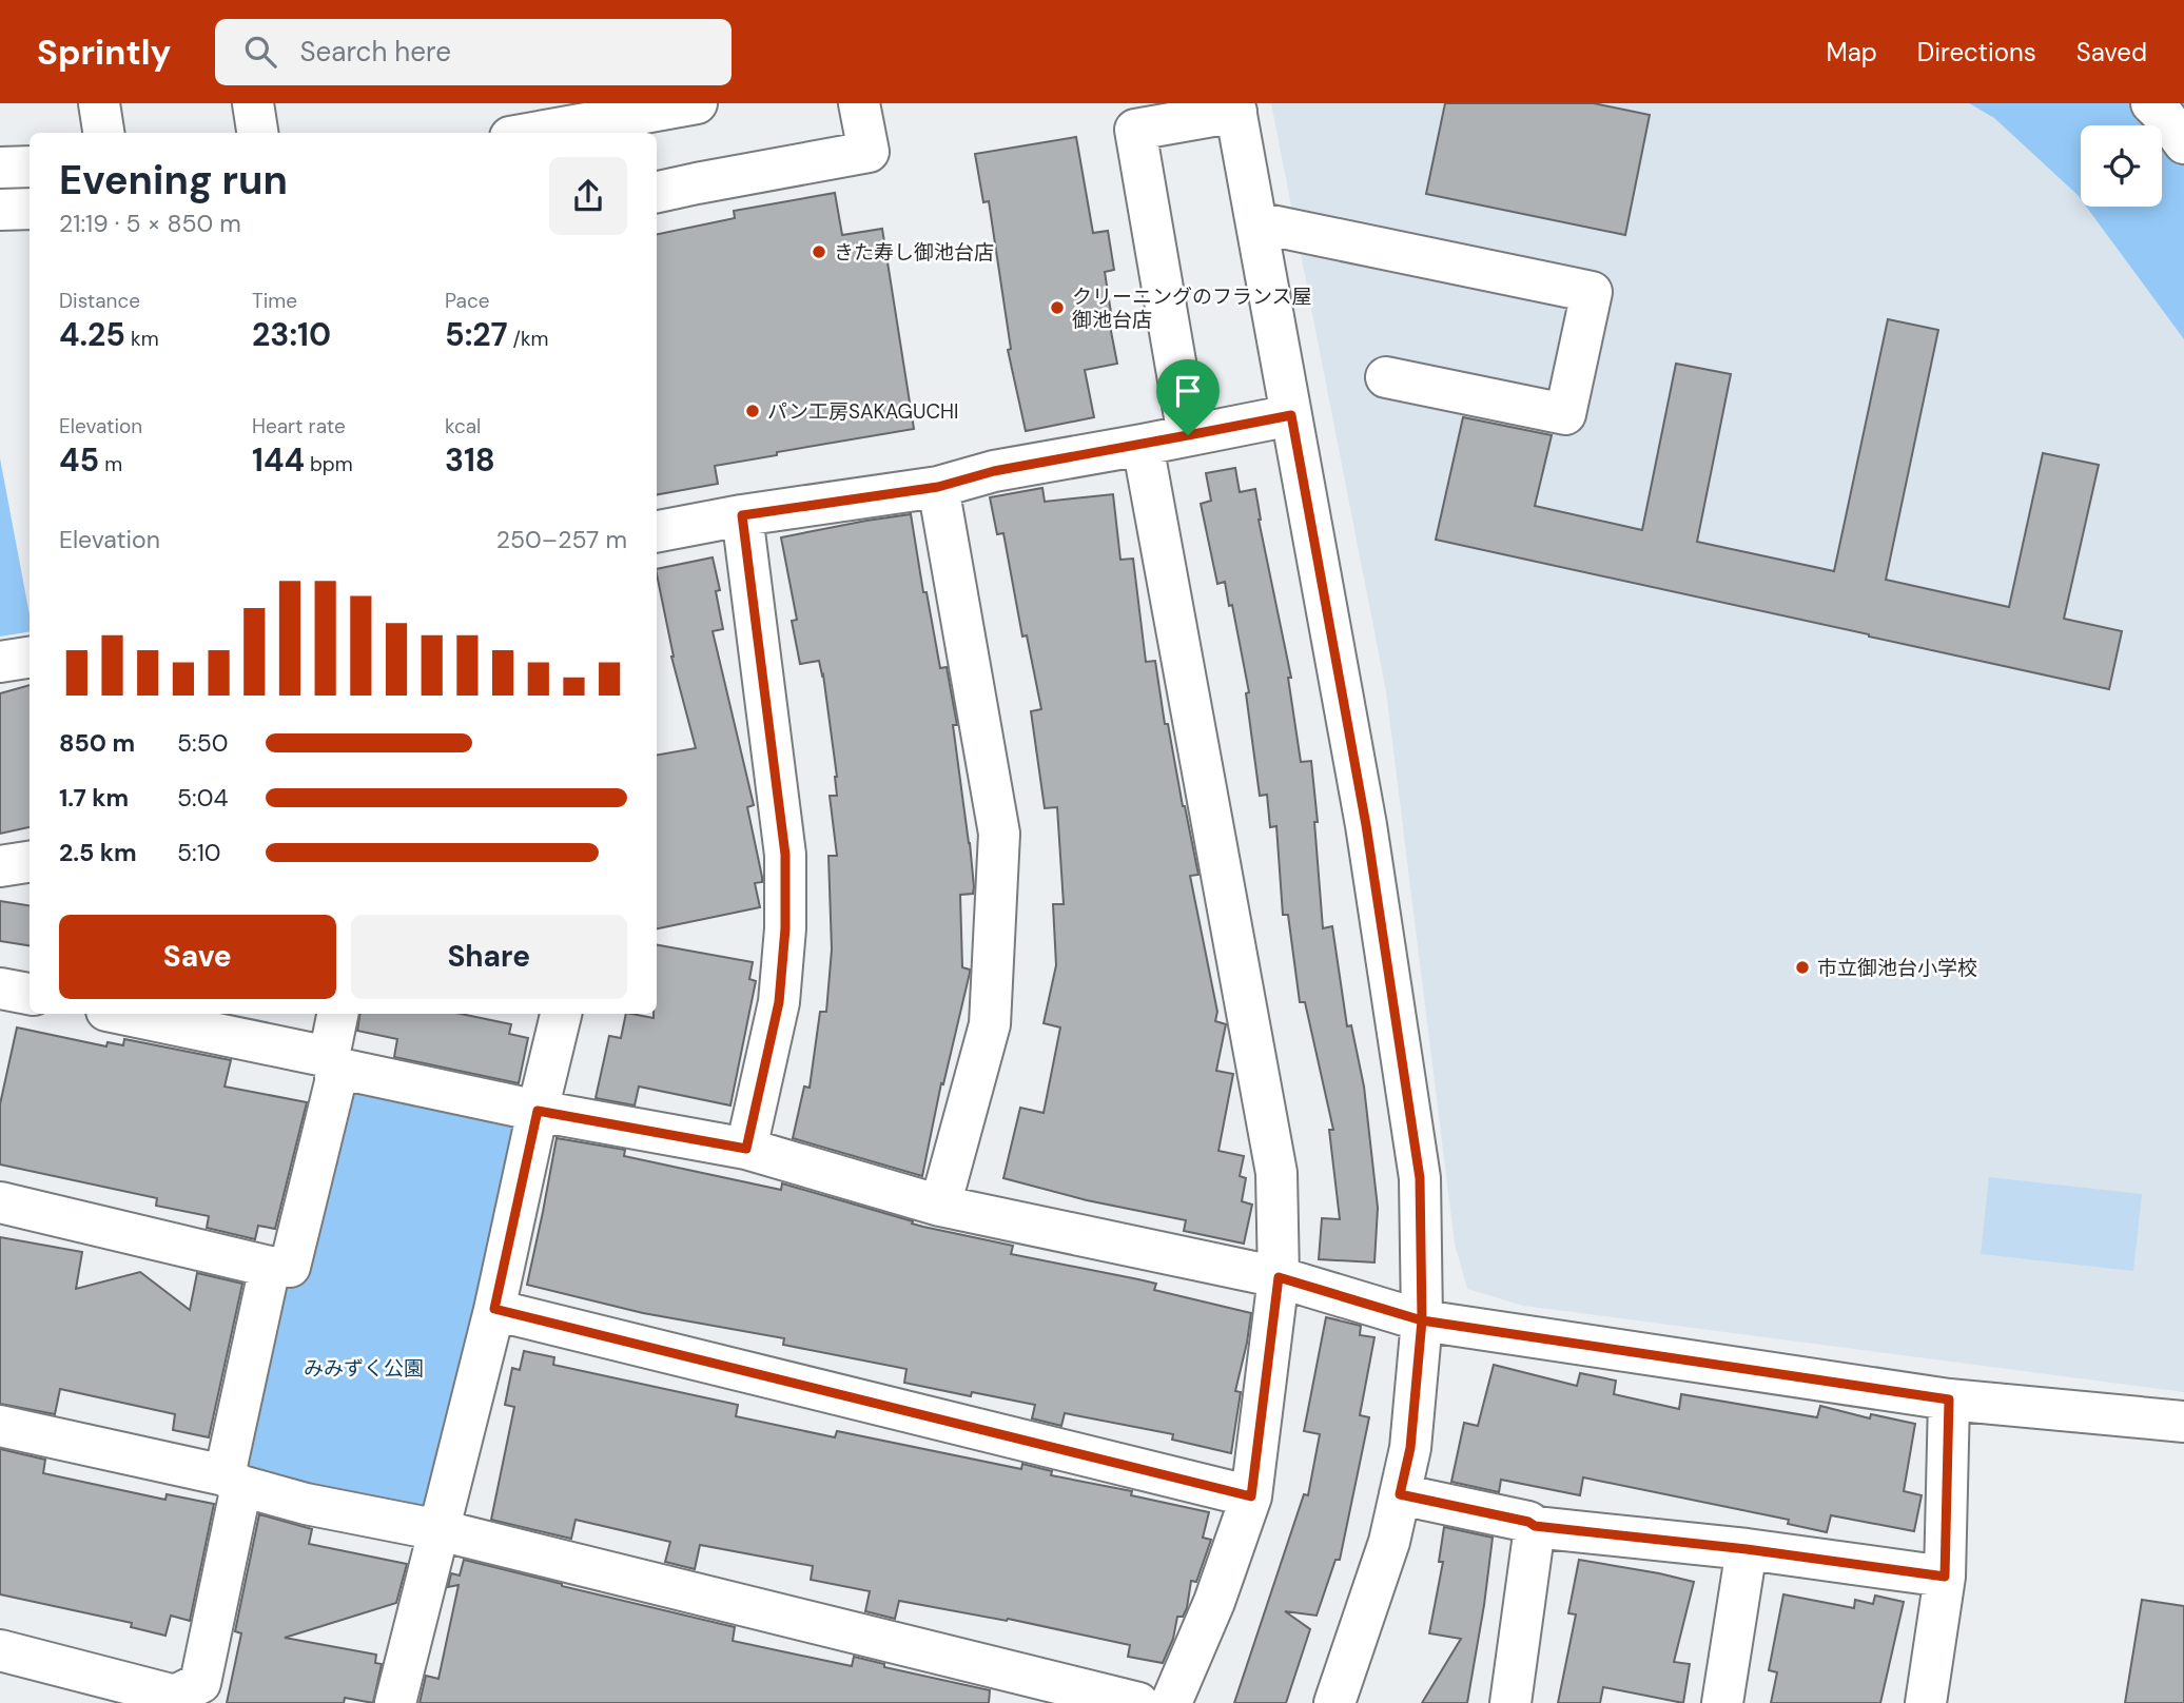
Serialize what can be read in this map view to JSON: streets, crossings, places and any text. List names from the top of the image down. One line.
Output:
{"parks":["みみずく公園"],"places":["きた寿し御池台店","クリーニングのフランス屋 御池台店","パン工房SAKAGUCHI","市立御池台小学校"],"page":{"header":"Sprintly","search":"Search here","nav":["Map","Directions","Saved"],"heading":["Evening run","21:19 · 5 × 850 m"],"stats":[["Distance","4.25 km"],["Time","23:10"],["Pace","5:27 /km"],["Elevation","45 m"],["Heart rate","144 bpm"],["kcal","318"]],"chart":["Elevation","250–257 m"],"list":[{"name":"850 m","note":"5:50"},{"name":"1.7 km","note":"5:04"},{"name":"2.5 km","note":"5:10"}],"buttons":["Save","Share"]}}
